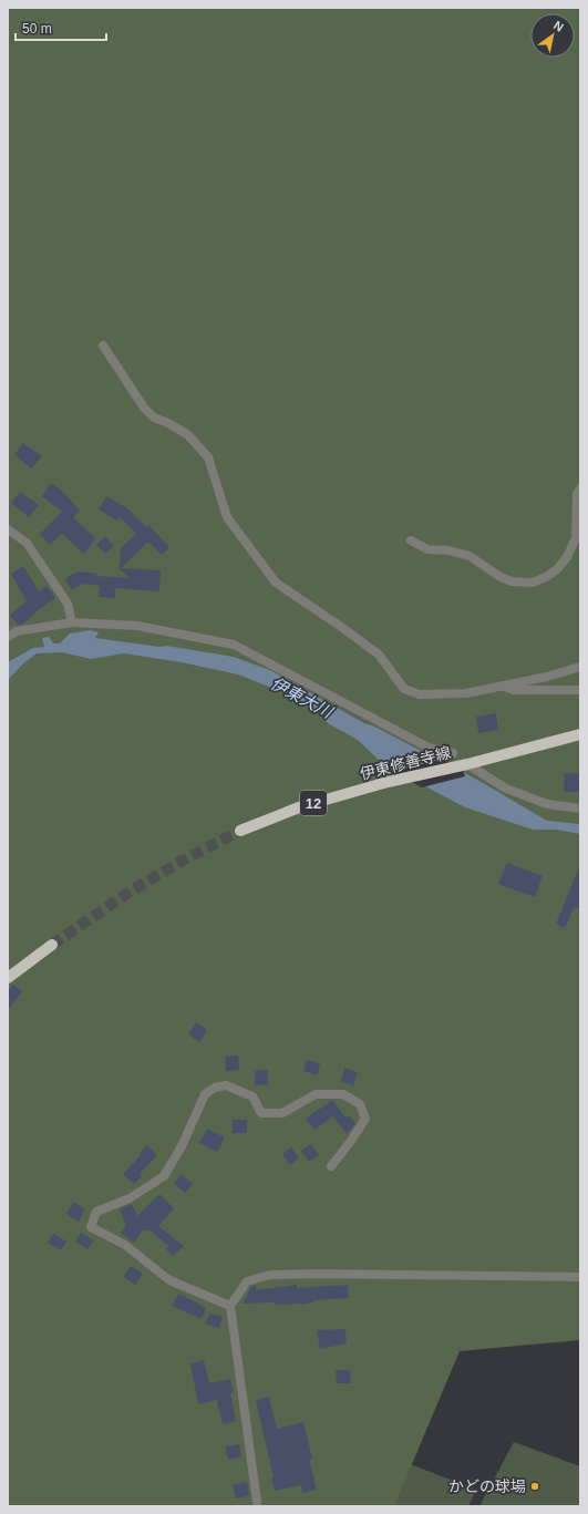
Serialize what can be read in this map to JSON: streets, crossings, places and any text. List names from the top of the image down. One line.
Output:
{"streets":{"main road":["伊東修善寺線","12"]},"water":["伊東大川"],"places":["かどの球場"],"scale_bar":"50 m","north":"top right"}
